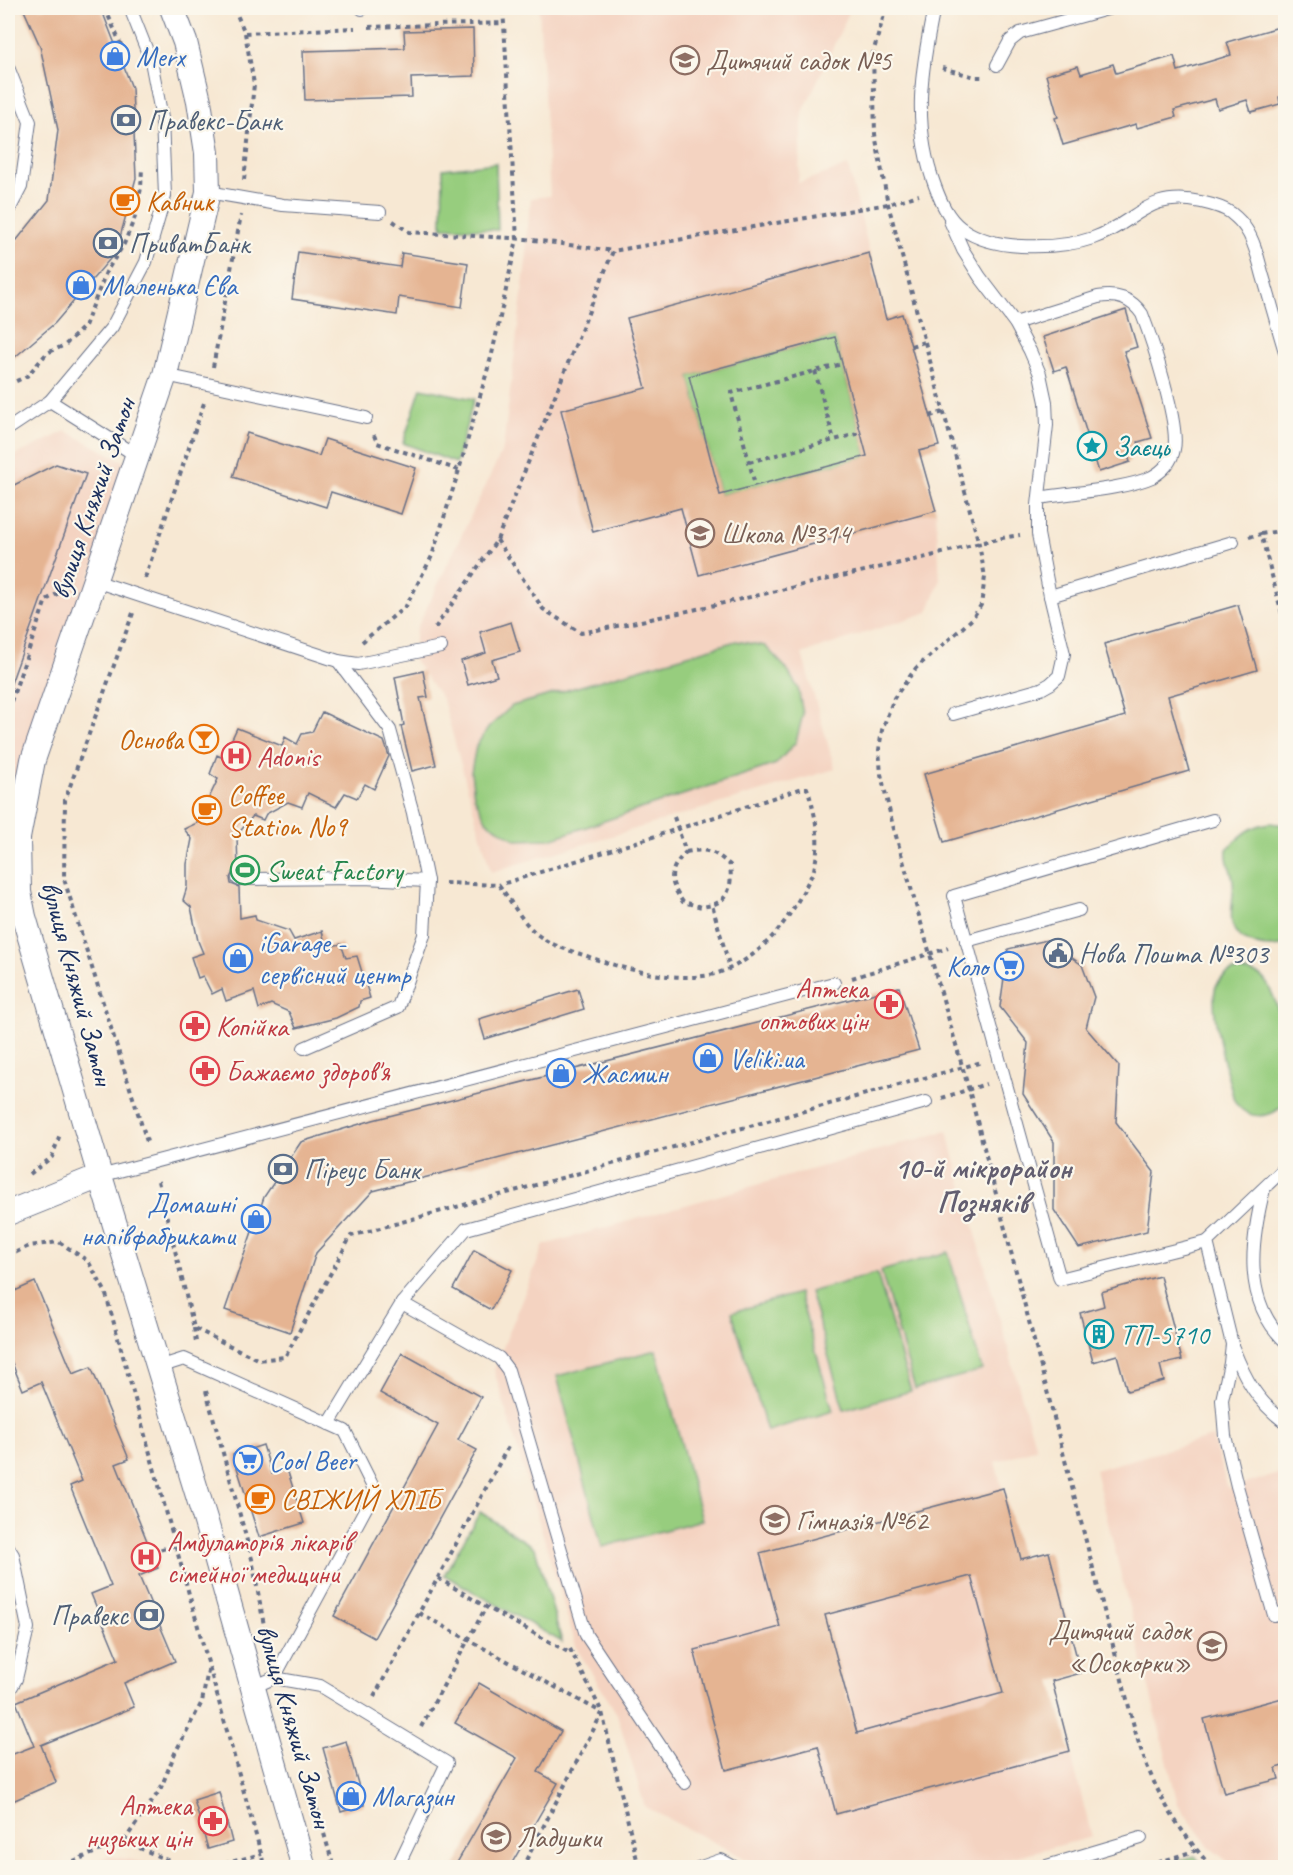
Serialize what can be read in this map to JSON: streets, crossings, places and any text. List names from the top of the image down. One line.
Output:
{"streets":{"street":["вулиця Княжий Затон"]},"districts":["10-й мікрорайон Позняків"],"places":{"shop":["Merx","Маленька Єва","iGarage - сервісний центр","Veliki.ua","Жасмин","Домашні напівфабрикати","Магазин"],"school or university":["Дитячий садок №5","Школа №314","Гімназія №62","Дитячий садок «Осокорки»","Ладушки"],"bank":["Правекс-Банк","ПриватБанк","Піреус Банк","Правекс"],"cafe":["Кавник","Coffee Station No9","СВІЖИЙ ХЛІБ"],"place":["Заєць"],"bar":["Основа"],"hospital":["Adonis","Амбулаторія лікарів сімейної медицини"],"sports":["Sweat Factory"],"public building":["Нова Пошта №303"],"supermarket":["Коло","Cool Beer"],"pharmacy":["Аптека оптових цін","Копійка","Бажаємо здоров'я","Аптека низьких цін"],"building":["ТП-5710"]}}
